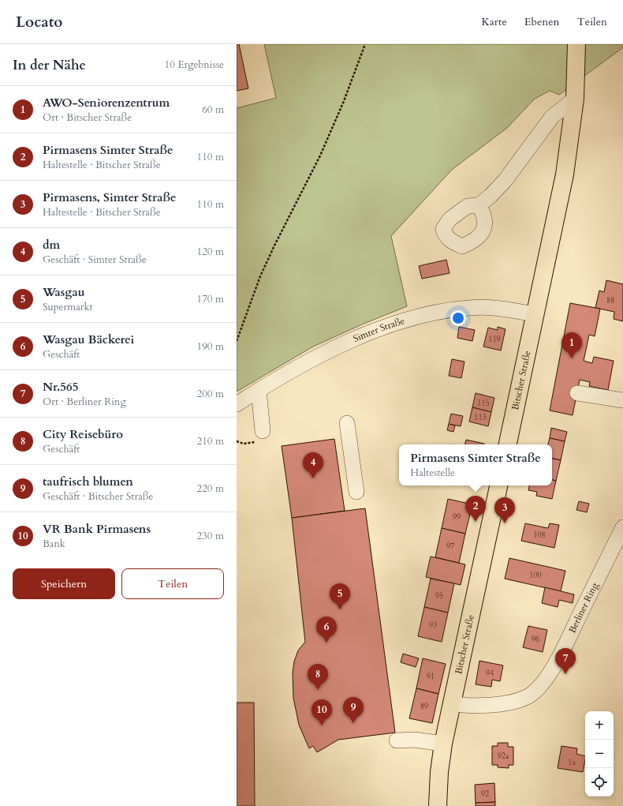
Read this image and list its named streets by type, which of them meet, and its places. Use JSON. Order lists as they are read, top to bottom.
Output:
{
  "streets": {
    "main road": ["Bitscher Straße"],
    "street": ["Simter Straße", "Berliner Ring"]
  },
  "crossings": [
    ["Simter Straße", "Bitscher Straße"],
    ["Bitscher Straße", "Berliner Ring"]
  ],
  "house_numbers": [
    "88",
    "119",
    "115",
    "113",
    "99",
    "108",
    "97",
    "100",
    "95",
    "93",
    "96",
    "94",
    "91",
    "89",
    "92a",
    "1a",
    "92"
  ],
  "page": {
    "header": "Locato",
    "nav": ["Karte", "Ebenen", "Teilen"],
    "heading": ["In der Nähe", "10 Ergebnisse"],
    "list": [
      {
        "mark": "1",
        "name": "AWO-Seniorenzentrum",
        "note": "Ort · Bitscher Straße",
        "value": "60 m"
      },
      {
        "mark": "2",
        "name": "Pirmasens Simter Straße",
        "note": "Haltestelle · Bitscher Straße",
        "value": "110 m"
      },
      {
        "mark": "3",
        "name": "Pirmasens, Simter Straße",
        "note": "Haltestelle · Bitscher Straße",
        "value": "110 m"
      },
      {
        "mark": "4",
        "name": "dm",
        "note": "Geschäft · Simter Straße",
        "value": "120 m"
      },
      {
        "mark": "5",
        "name": "Wasgau",
        "note": "Supermarkt",
        "value": "170 m"
      },
      {
        "mark": "6",
        "name": "Wasgau Bäckerei",
        "note": "Geschäft",
        "value": "190 m"
      },
      {
        "mark": "7",
        "name": "Nr.565",
        "note": "Ort · Berliner Ring",
        "value": "200 m"
      },
      {
        "mark": "8",
        "name": "City Reisebüro",
        "note": "Geschäft",
        "value": "210 m"
      },
      {
        "mark": "9",
        "name": "taufrisch blumen",
        "note": "Geschäft · Bitscher Straße",
        "value": "220 m"
      },
      {
        "mark": "10",
        "name": "VR Bank Pirmasens",
        "note": "Bank",
        "value": "230 m"
      }
    ],
    "pins": [
      "1",
      "4",
      "2",
      "3",
      "5",
      "6",
      "7",
      "8",
      "9",
      "10"
    ],
    "popup": ["Pirmasens Simter Straße", "Haltestelle"],
    "buttons": ["Speichern", "Teilen"],
    "map_buttons": ["+", "−"]
  }
}
